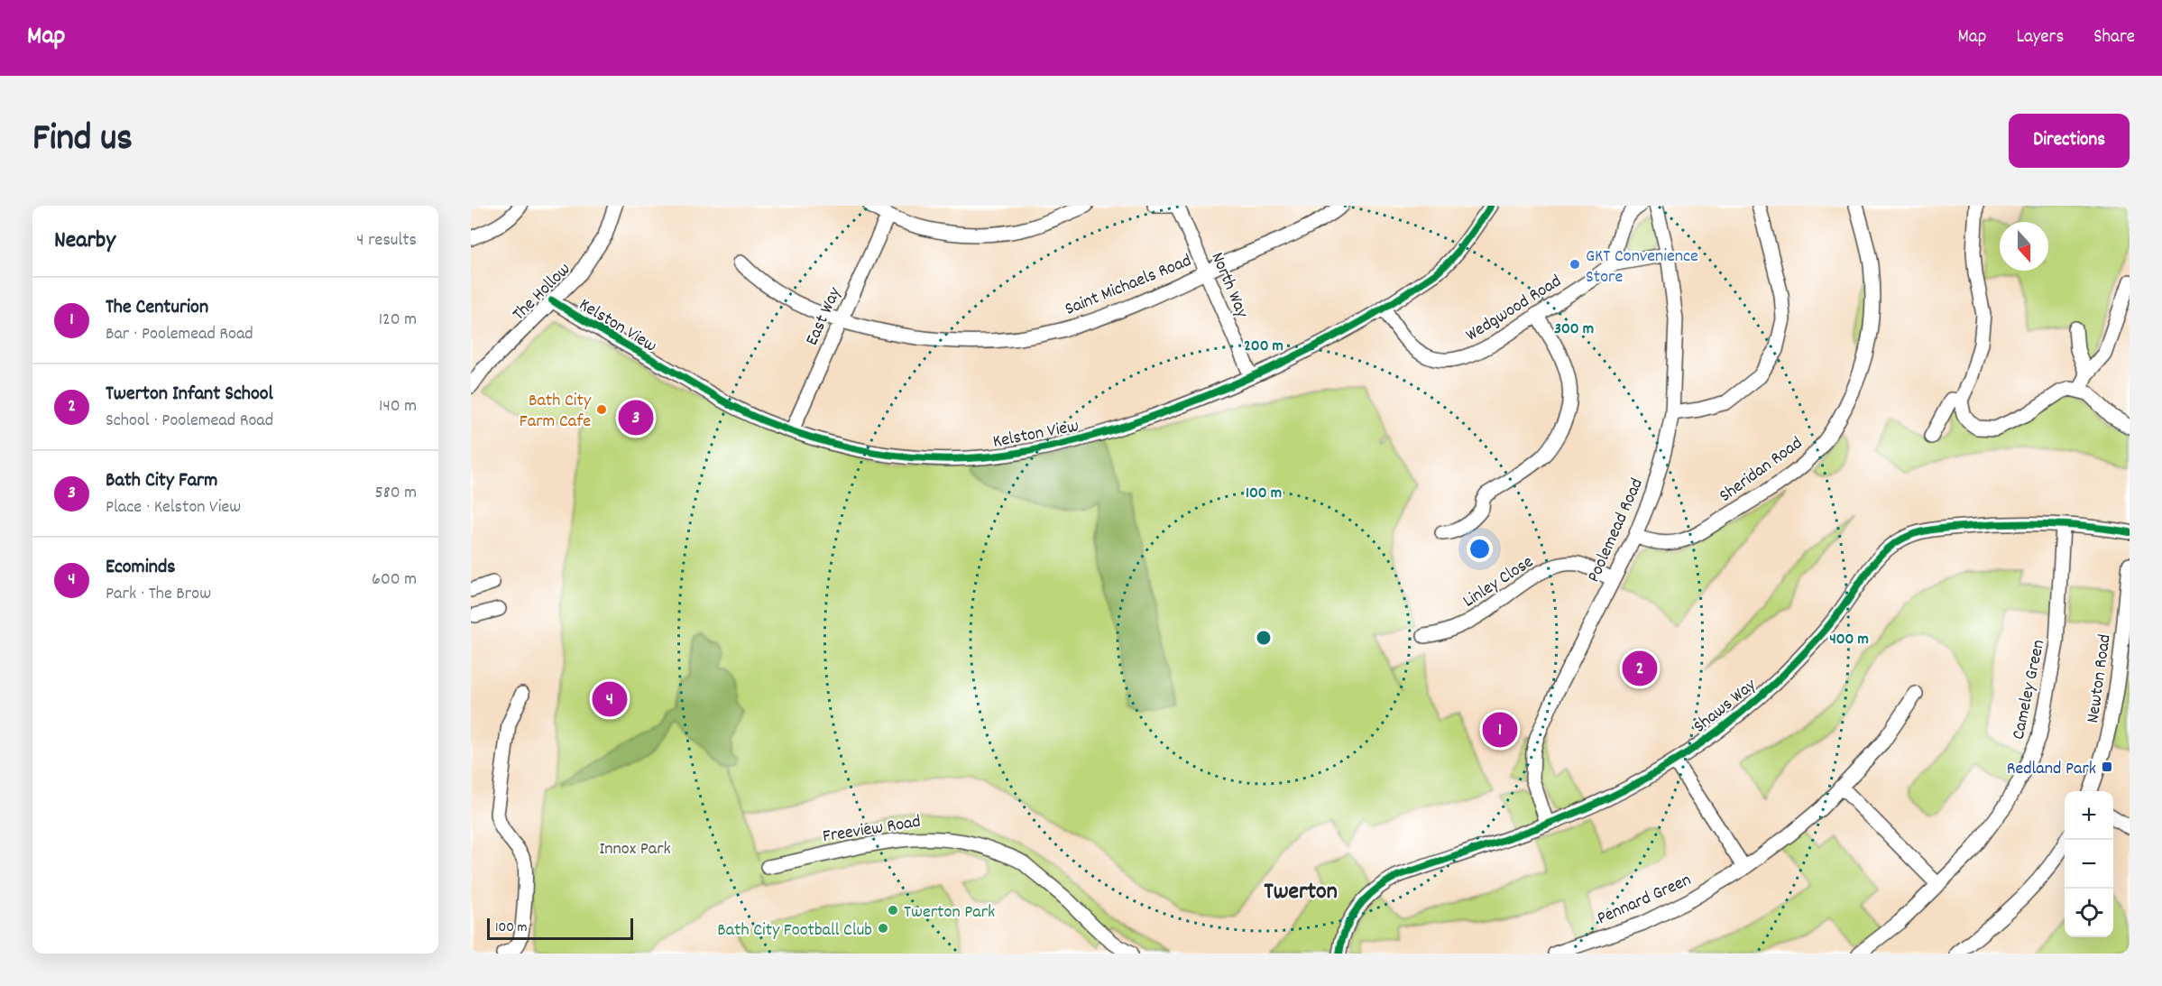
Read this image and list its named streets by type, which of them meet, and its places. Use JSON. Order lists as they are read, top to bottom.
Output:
{
  "streets": {
    "street": [
      "Saint Michaels Road",
      "North Way",
      "The Hollow",
      "Wedgwood Road",
      "East Way",
      "Kelston View",
      "Sheridan Road",
      "Poolemead Road",
      "Linley Close",
      "Newton Road",
      "Cameley Green",
      "Shaws Way",
      "Freeview Road",
      "Pennard Green"
    ]
  },
  "crossings": [
    ["Saint Michaels Road", "North Way"],
    ["Saint Michaels Road", "East Way"],
    ["North Way", "Kelston View"],
    ["The Hollow", "Kelston View"],
    ["Wedgwood Road", "Kelston View"],
    ["Wedgwood Road", "Poolemead Road"],
    ["East Way", "Kelston View"],
    ["Sheridan Road", "Poolemead Road"],
    ["Poolemead Road", "Linley Close"],
    ["Poolemead Road", "Shaws Way"],
    ["Cameley Green", "Shaws Way"]
  ],
  "districts": ["Twerton"],
  "parks": ["Innox Park"],
  "places": {
    "other": [
      "GKT Convenience Store",
      "Bath City Farm Cafe",
      "Twerton Park",
      "Bath City Football Club"
    ],
    "transit": ["Redland Park"]
  },
  "scale_bar": "100 m",
  "north": "bottom",
  "page": {
    "header": "Map",
    "nav": ["Map", "Layers", "Share"],
    "title": "Find us",
    "buttons": "Directions",
    "heading": ["Nearby", "4 results"],
    "list": [
      {
        "mark": "1",
        "name": "The Centurion",
        "note": "Bar · Poolemead Road",
        "value": "120 m"
      },
      {
        "mark": "2",
        "name": "Twerton Infant School",
        "note": "School · Poolemead Road",
        "value": "140 m"
      },
      {
        "mark": "3",
        "name": "Bath City Farm",
        "note": "Place · Kelston View",
        "value": "580 m"
      },
      {
        "mark": "4",
        "name": "Ecominds",
        "note": "Park · The Brow",
        "value": "600 m"
      }
    ],
    "pins": [
      "3",
      "2",
      "4",
      "1"
    ],
    "map_buttons": ["+", "−"],
    "scale": "100 m"
  },
  "rings": [
    "300 m",
    "200 m",
    "100 m",
    "400 m"
  ]
}
